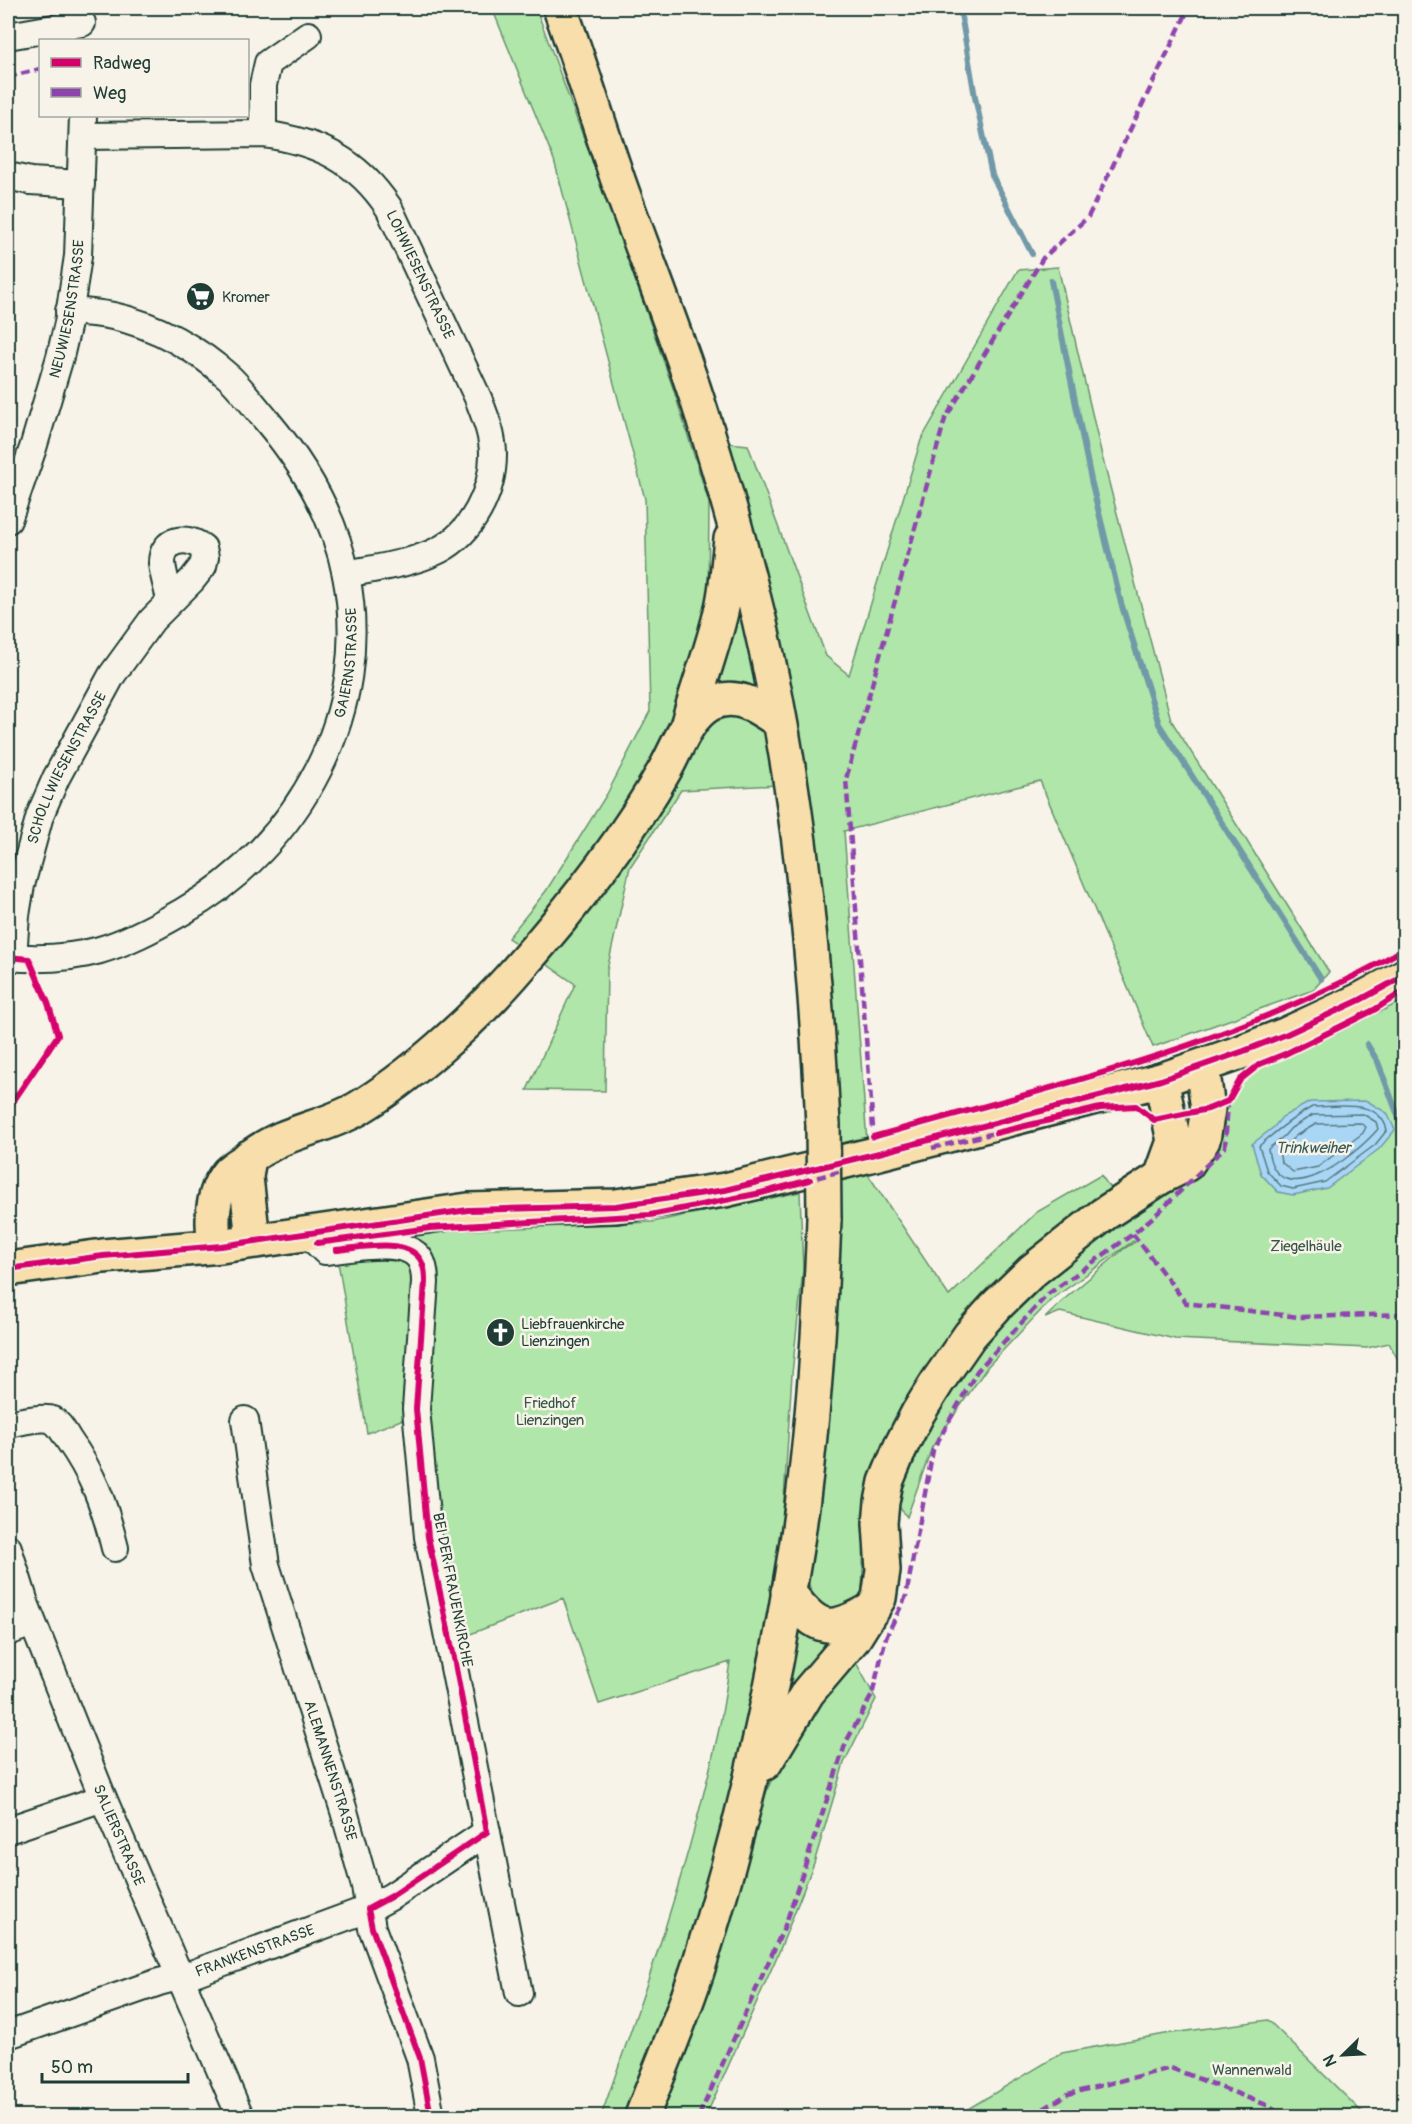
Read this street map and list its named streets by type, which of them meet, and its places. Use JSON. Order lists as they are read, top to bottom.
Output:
{
  "streets": {
    "street": [
      "LOHWIESENSTRASSE",
      "NEUWIESENSTRASSE",
      "GAIERNSTRASSE",
      "SCHOLLWIESENSTRASSE",
      "BEI DER FRAUENKIRCHE",
      "ALEMANNENSTRASSE",
      "SALIERSTRASSE",
      "FRANKENSTRASSE"
    ]
  },
  "crossings": [
    ["LOHWIESENSTRASSE", "NEUWIESENSTRASSE"],
    ["LOHWIESENSTRASSE", "GAIERNSTRASSE"],
    ["NEUWIESENSTRASSE", "GAIERNSTRASSE"],
    ["GAIERNSTRASSE", "SCHOLLWIESENSTRASSE"],
    ["BEI DER FRAUENKIRCHE", "FRANKENSTRASSE"],
    ["ALEMANNENSTRASSE", "FRANKENSTRASSE"],
    ["SALIERSTRASSE", "FRANKENSTRASSE"]
  ],
  "water": ["Trinkweiher"],
  "parks": ["Ziegelhäule", "Friedhof Lienzingen", "Wannenwald"],
  "places": {
    "supermarket": ["Kromer"],
    "church": ["Liebfrauenkirche Lienzingen"]
  },
  "legend": ["Radweg", "Weg"],
  "scale_bar": "50 m",
  "north": "bottom left"
}
